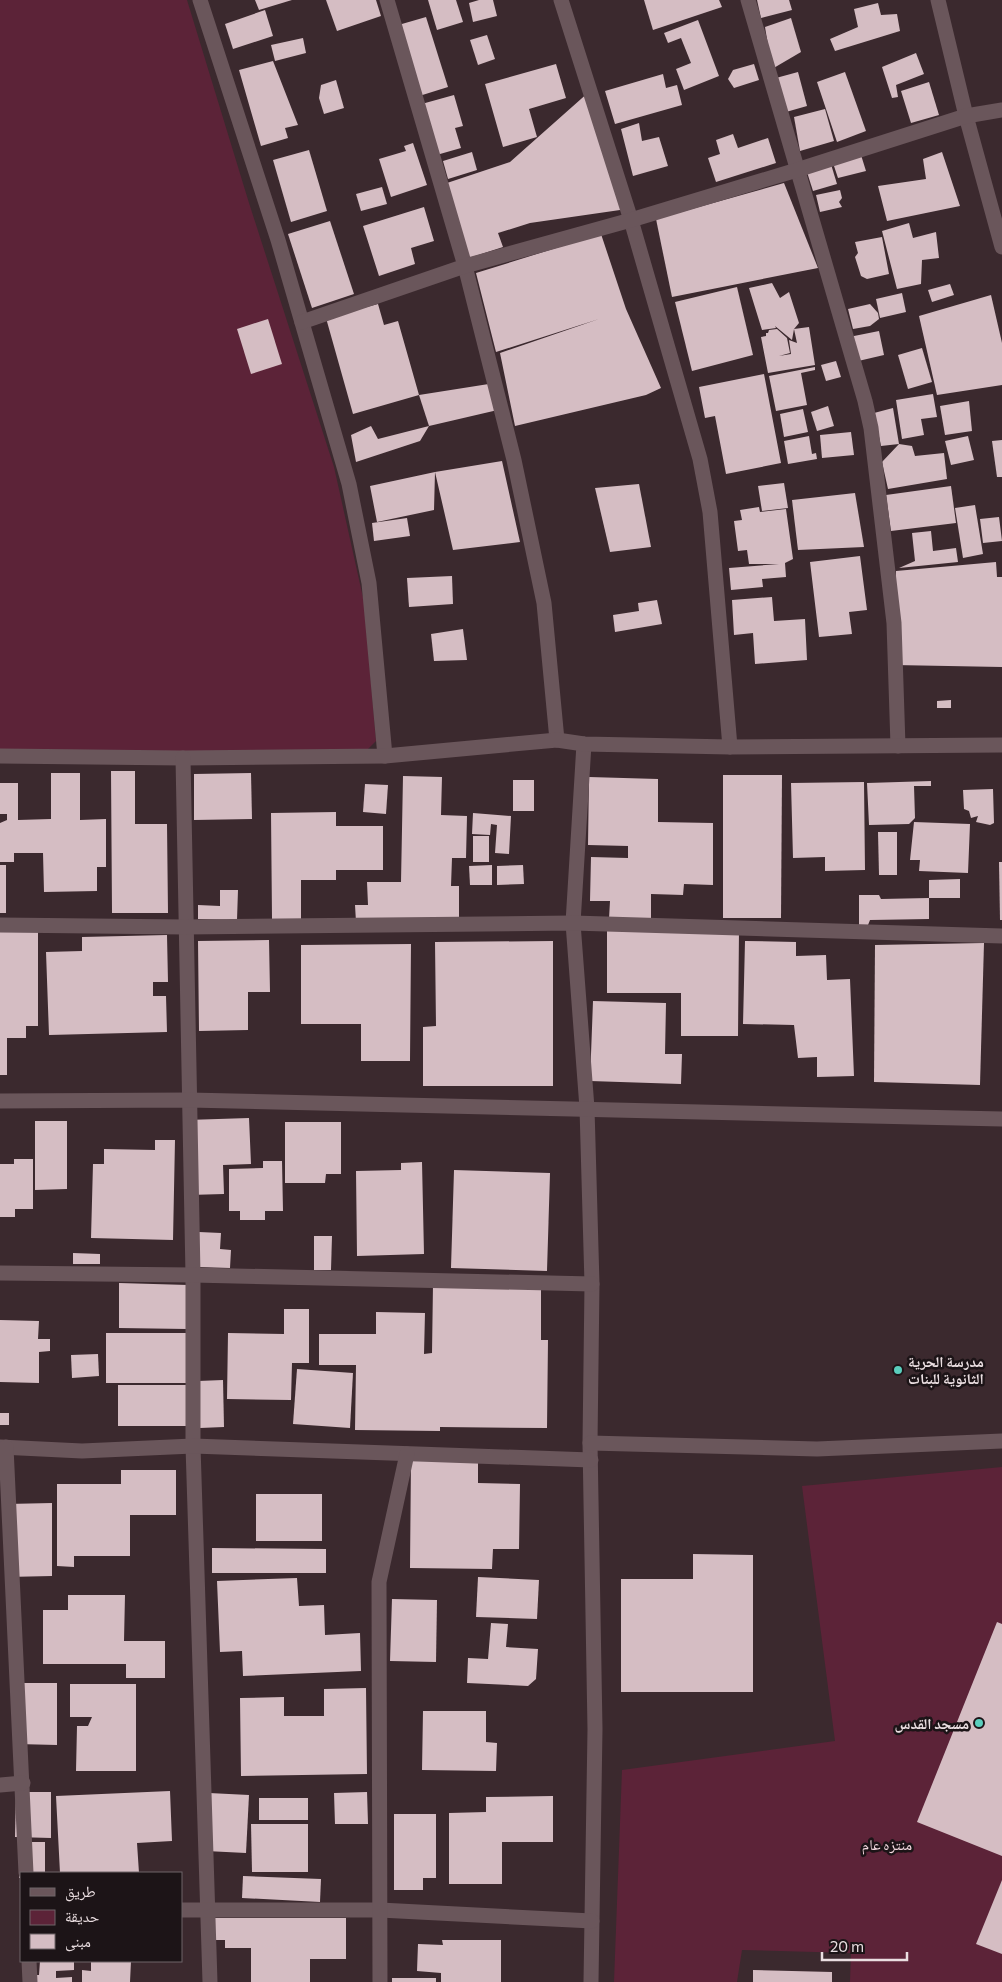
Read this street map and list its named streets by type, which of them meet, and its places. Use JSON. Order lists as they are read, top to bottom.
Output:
{
  "parks": ["منتزه عام"],
  "places": ["مدرسة الحرية الثانوية للبنات", "مسجد القدس"],
  "legend": ["طريق", "حديقة", "مبنى"],
  "scale_bar": "20 m"
}
